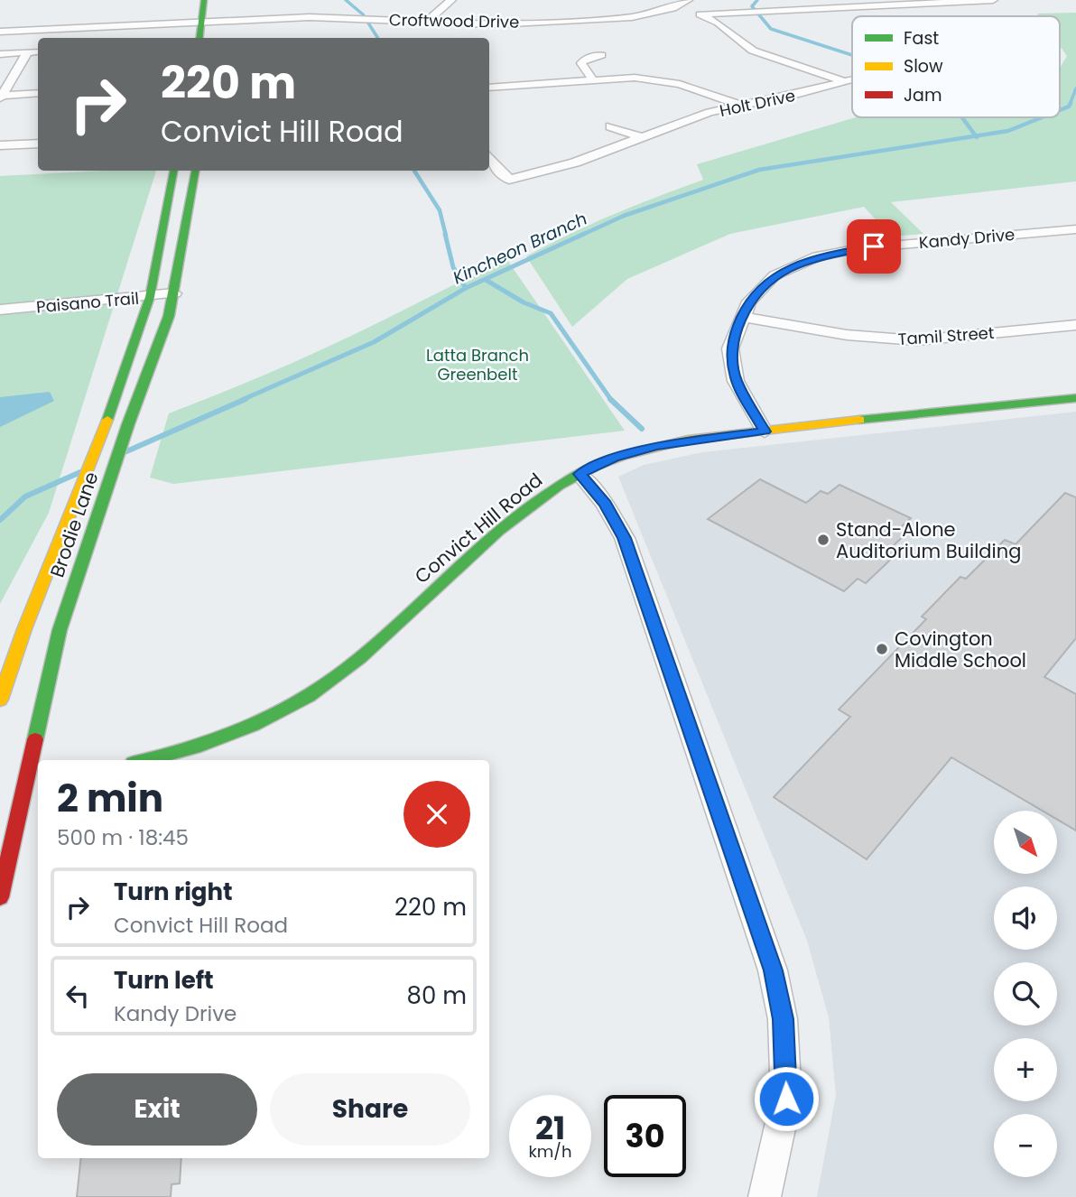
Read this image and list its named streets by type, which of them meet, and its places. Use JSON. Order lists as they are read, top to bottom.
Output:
{
  "streets": {
    "main road": ["Brodie Lane", "Convict Hill Road"],
    "street": [
      "Croftwood Drive",
      "Holt Drive",
      "Kandy Drive",
      "Paisano Trail",
      "Tamil Street"
    ]
  },
  "crossings": [
    ["Kandy Drive", "Tamil Street"],
    ["Kandy Drive", "Convict Hill Road"],
    ["Paisano Trail", "Brodie Lane"]
  ],
  "water": ["Kincheon Branch"],
  "parks": ["Latta Branch Greenbelt"],
  "places": ["Stand-Alone Auditorium Building", "Covington Middle School"],
  "legend": ["Fast", "Slow", "Jam"],
  "north": "bottom right",
  "page": {
    "turn": ["220 m", "Convict Hill Road"],
    "heading": ["2 min", "500 m · 18:45"],
    "map_buttons": ["+", "−"],
    "list": [
      {
        "name": "Turn right",
        "note": "Convict Hill Road",
        "value": "220 m"
      },
      {
        "name": "Turn left",
        "note": "Kandy Drive",
        "value": "80 m"
      }
    ],
    "buttons": ["Exit", "Share"],
    "speed": "21 km/h",
    "limit": "30"
  }
}
